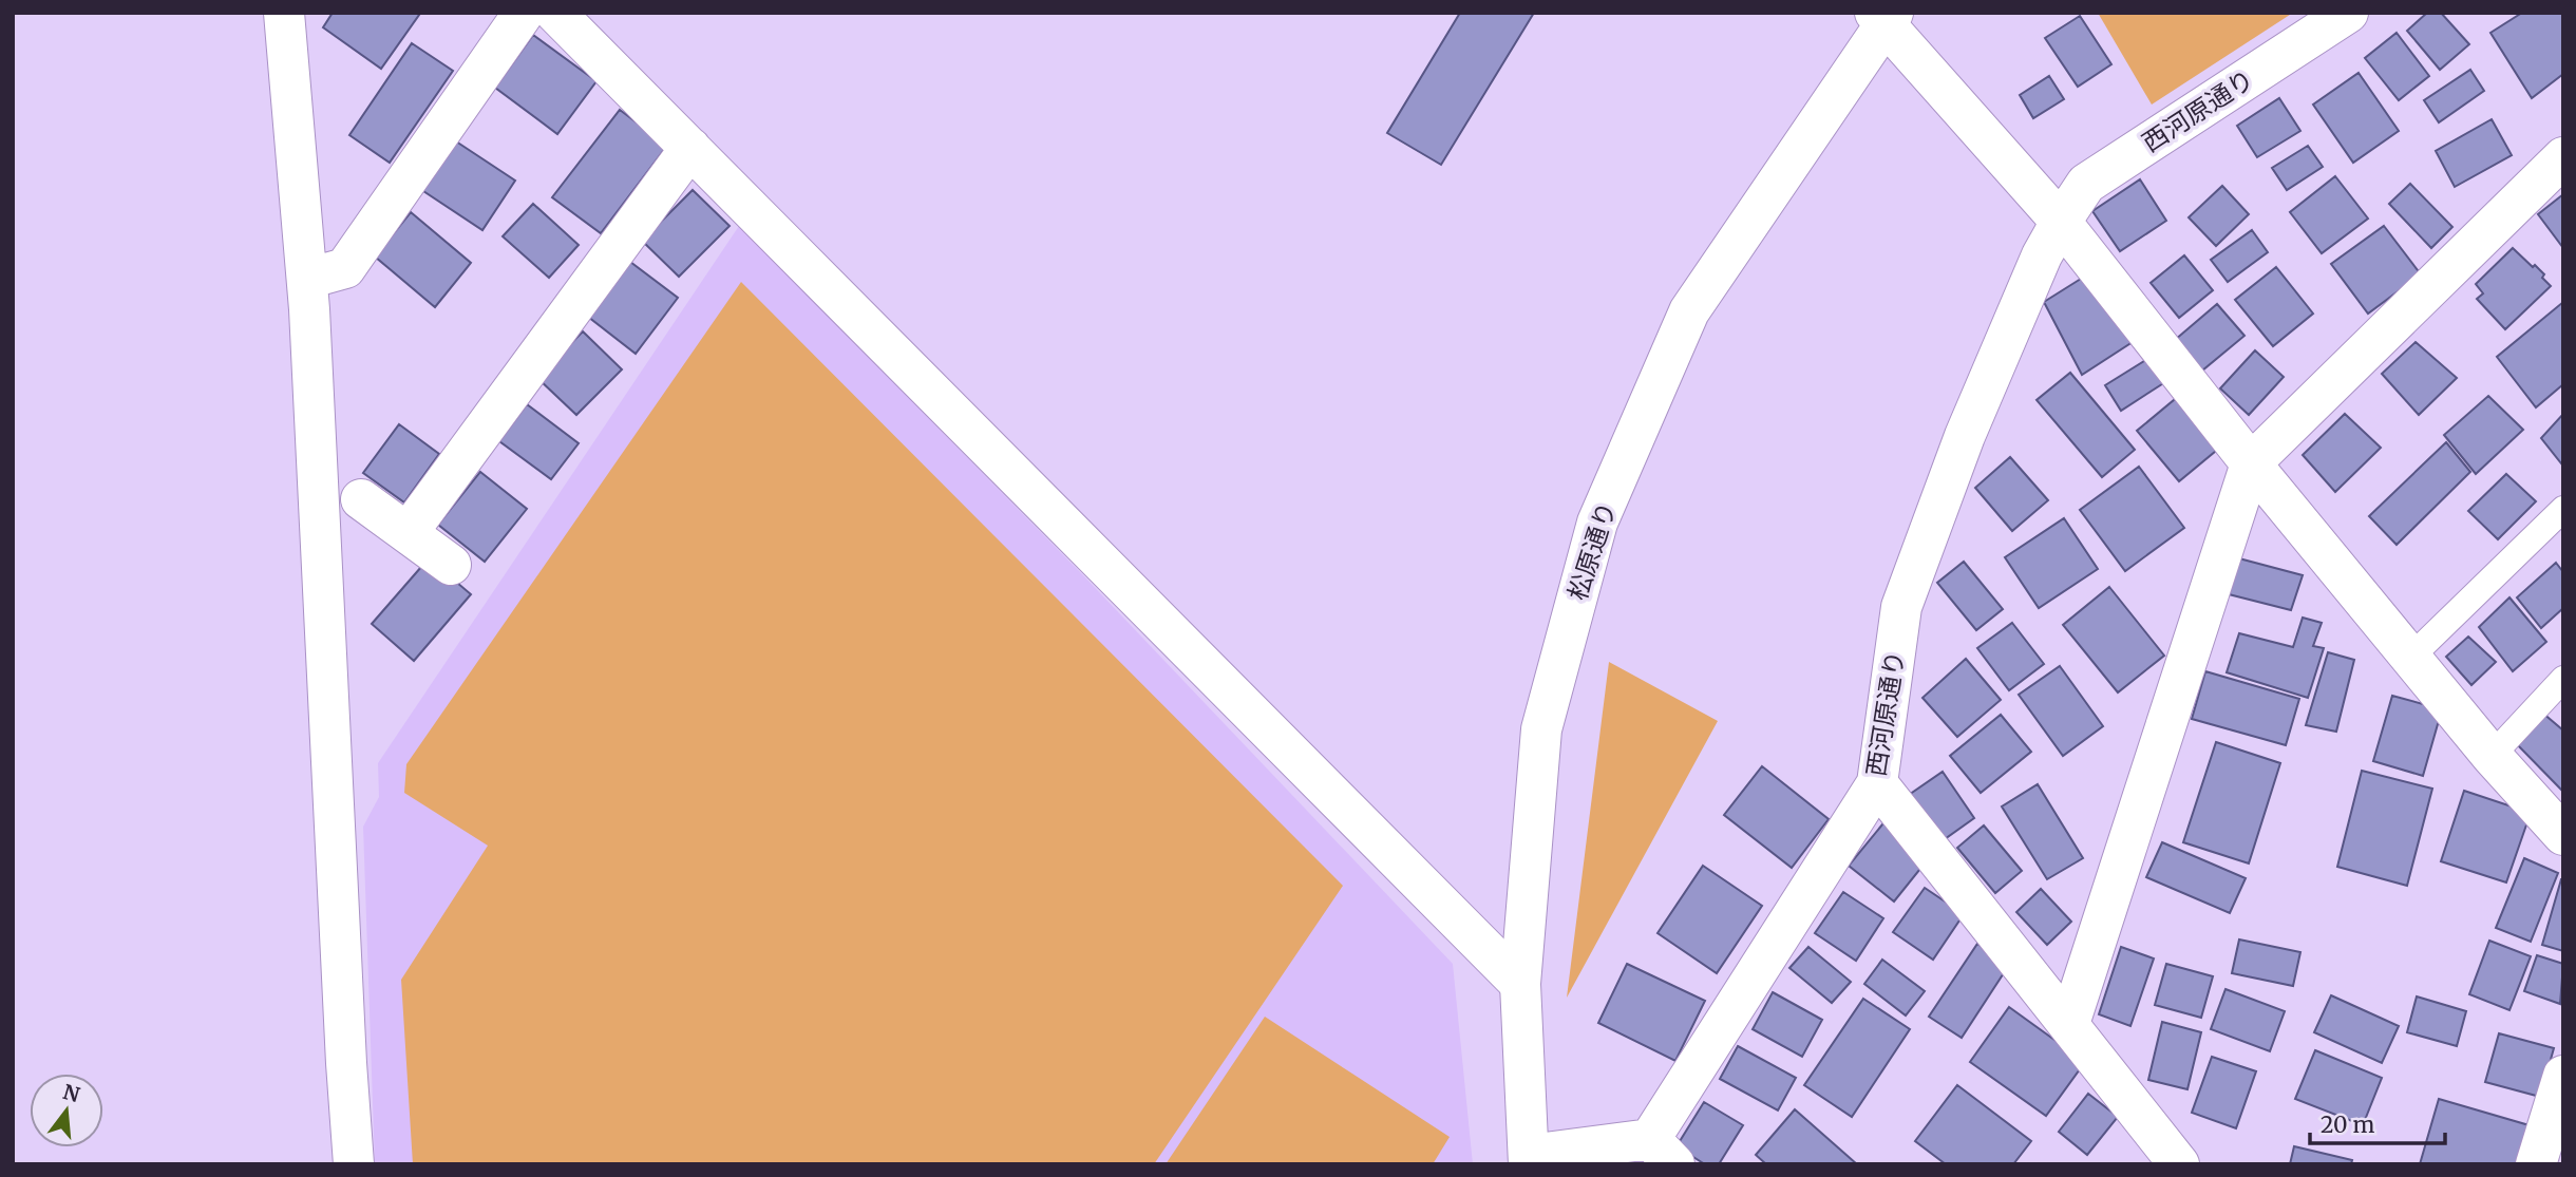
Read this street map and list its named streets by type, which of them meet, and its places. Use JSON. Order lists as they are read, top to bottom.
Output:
{
  "streets": {
    "street": ["西河原通り", "松原通り"]
  },
  "crossings": [
    ["西河原通り", "松原通り"]
  ],
  "scale_bar": "20 m",
  "north": "top"
}
